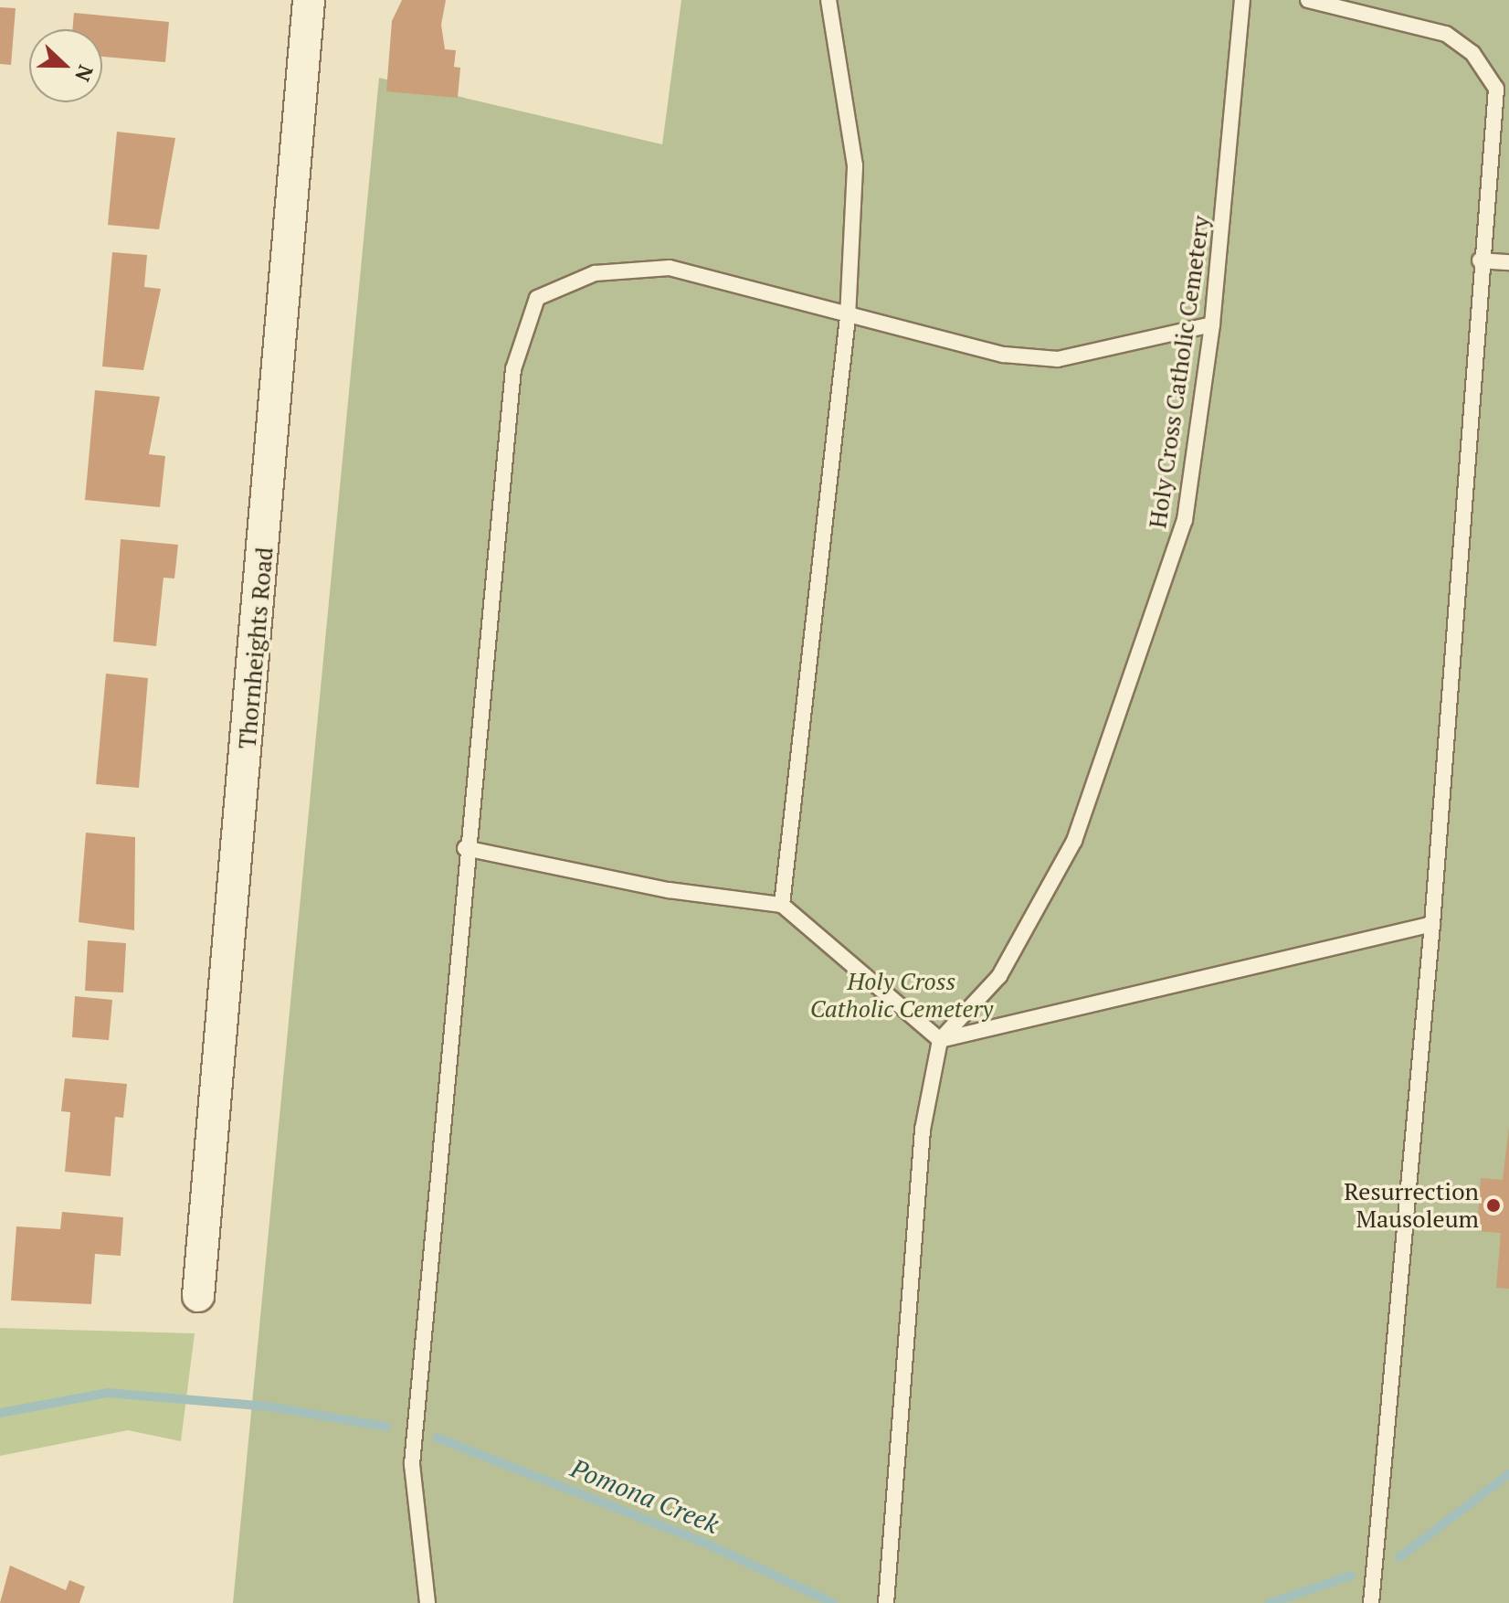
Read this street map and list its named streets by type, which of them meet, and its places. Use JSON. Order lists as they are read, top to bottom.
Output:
{
  "streets": {
    "street": ["Thornheights Road"],
    "lane": ["Holy Cross Catholic Cemetery"]
  },
  "water": ["Pomona Creek"],
  "parks": ["Holy Cross Catholic Cemetery"],
  "places": ["Resurrection Mausoleum"],
  "north": "right"
}
